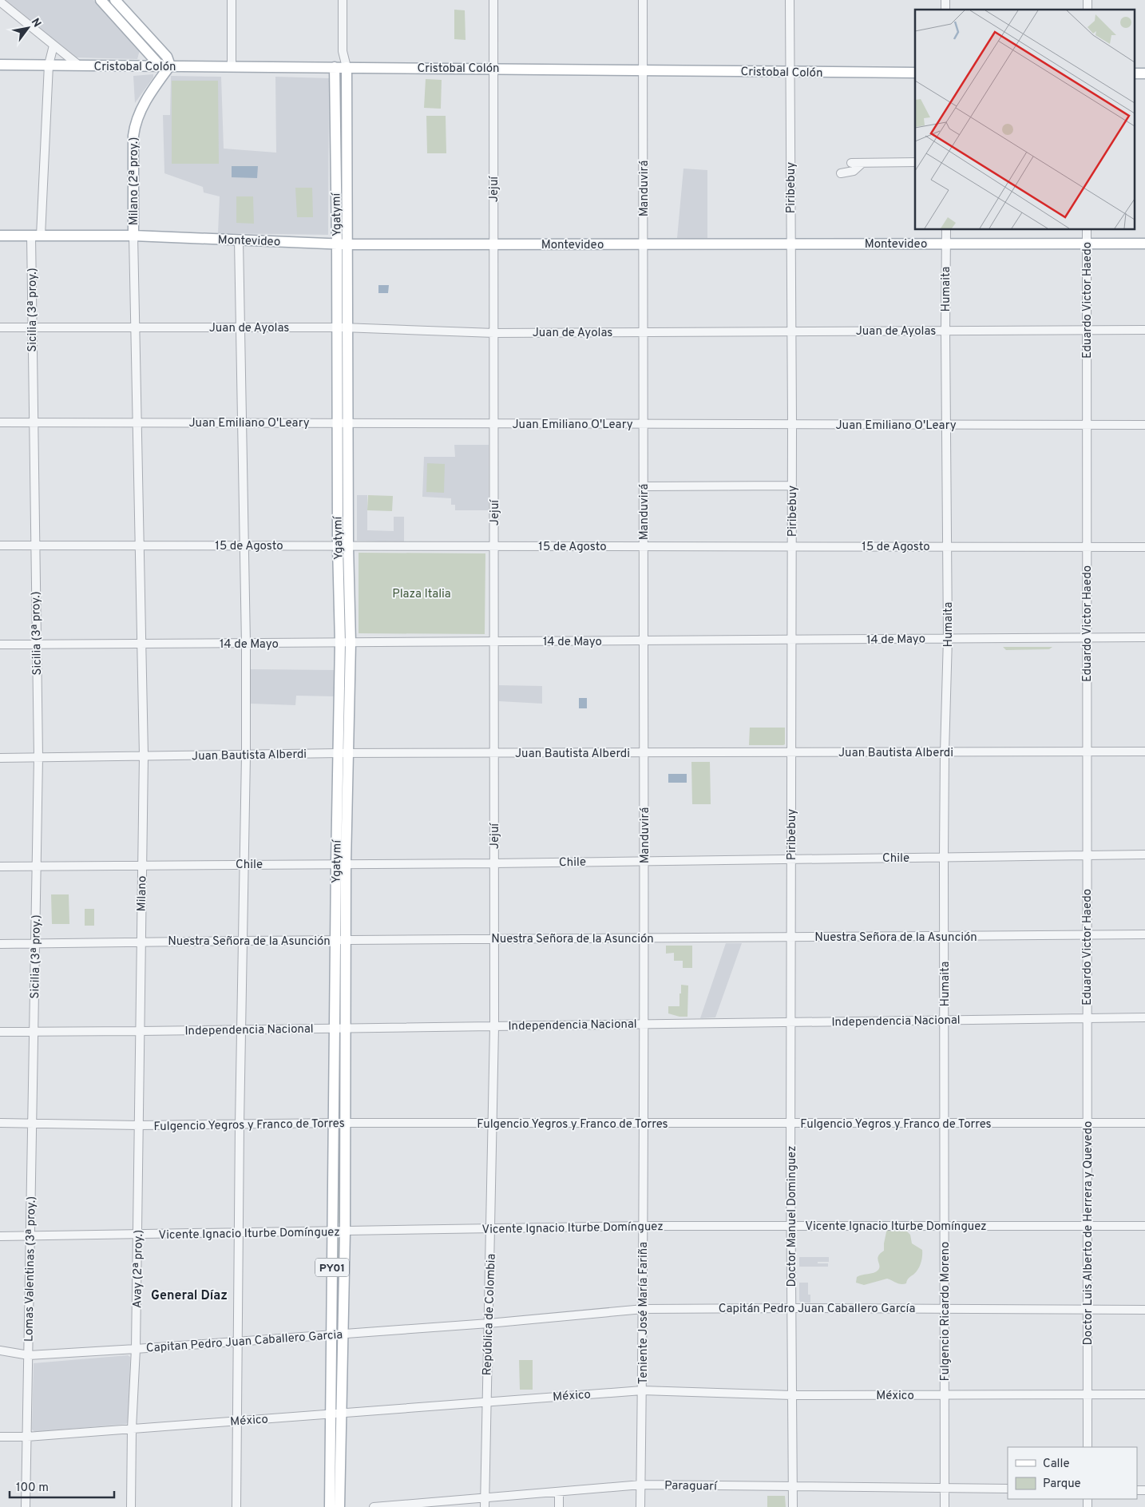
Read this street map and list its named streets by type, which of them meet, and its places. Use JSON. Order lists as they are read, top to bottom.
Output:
{
  "streets": {
    "main road": [
      "Cristobal Colón",
      "Milano (2ª proy.)",
      "Ygatymí",
      "Montevideo",
      "PY01"
    ],
    "street": [
      "Piribebuy",
      "Manduvirá",
      "Jejuí",
      "Humaita",
      "Eduardo Victor Haedo",
      "Sicilia (3ª proy.)",
      "Juan de Ayolas",
      "Juan Emiliano O'Leary",
      "15 de Agosto",
      "14 de Mayo",
      "Juan Bautista Alberdi",
      "Chile",
      "Milano",
      "Nuestra Señora de la Asunción",
      "Independencia Nacional",
      "Fulgencio Yegros y Franco de Torres",
      "Doctor Manuel Dominguez",
      "Vicente Ignacio Iturbe Domínguez",
      "Doctor Luis Alberto de Herrera y Quevedo",
      "Lomas Valentinas (3ª proy.)",
      "Avay (2ª proy.)",
      "Capitán Pedro Juan Caballero García",
      "Fulgencio Ricardo Moreno",
      "Teniente José María Fariña",
      "República de Colombia",
      "Capitan Pedro Juan Caballero Garcia",
      "México",
      "Paraguarí"
    ]
  },
  "crossings": [
    ["Cristobal Colón", "Milano (2ª proy.)"],
    ["Cristobal Colón", "Piribebuy"],
    ["Cristobal Colón", "Manduvirá"],
    ["Cristobal Colón", "Jejuí"],
    ["Cristobal Colón", "Ygatymí"],
    ["Cristobal Colón", "Sicilia (3ª proy.)"],
    ["Milano (2ª proy.)", "Montevideo"],
    ["Milano (2ª proy.)", "Milano"],
    ["Piribebuy", "Montevideo"],
    ["Piribebuy", "Juan de Ayolas"],
    ["Piribebuy", "Juan Emiliano O'Leary"],
    ["Piribebuy", "15 de Agosto"],
    ["Piribebuy", "14 de Mayo"],
    ["Piribebuy", "Juan Bautista Alberdi"],
    ["Piribebuy", "Chile"],
    ["Piribebuy", "Nuestra Señora de la Asunción"],
    ["Piribebuy", "Independencia Nacional"],
    ["Piribebuy", "Doctor Manuel Dominguez"],
    ["Manduvirá", "Montevideo"],
    ["Manduvirá", "Juan de Ayolas"],
    ["Manduvirá", "Juan Emiliano O'Leary"],
    ["Manduvirá", "15 de Agosto"],
    ["Manduvirá", "14 de Mayo"],
    ["Manduvirá", "Juan Bautista Alberdi"],
    ["Manduvirá", "Chile"],
    ["Manduvirá", "Nuestra Señora de la Asunción"],
    ["Manduvirá", "Independencia Nacional"],
    ["Manduvirá", "Teniente José María Fariña"],
    ["Jejuí", "Montevideo"],
    ["Jejuí", "Juan de Ayolas"],
    ["Jejuí", "Juan Emiliano O'Leary"],
    ["Jejuí", "15 de Agosto"],
    ["Jejuí", "14 de Mayo"],
    ["Jejuí", "Juan Bautista Alberdi"],
    ["Jejuí", "Chile"],
    ["Jejuí", "Nuestra Señora de la Asunción"],
    ["Jejuí", "Independencia Nacional"],
    ["Jejuí", "República de Colombia"],
    ["Ygatymí", "Montevideo"],
    ["Ygatymí", "Juan de Ayolas"],
    ["Ygatymí", "Juan Emiliano O'Leary"],
    ["Ygatymí", "15 de Agosto"],
    ["Ygatymí", "14 de Mayo"],
    ["Ygatymí", "Juan Bautista Alberdi"],
    ["Ygatymí", "Chile"],
    ["Ygatymí", "Nuestra Señora de la Asunción"],
    ["Ygatymí", "Independencia Nacional"],
    ["Ygatymí", "PY01"],
    ["Montevideo", "Humaita"],
    ["Montevideo", "Eduardo Victor Haedo"],
    ["Montevideo", "Sicilia (3ª proy.)"],
    ["Montevideo", "Milano"],
    ["Humaita", "Juan de Ayolas"],
    ["Humaita", "Juan Emiliano O'Leary"],
    ["Humaita", "15 de Agosto"],
    ["Humaita", "14 de Mayo"],
    ["Humaita", "Juan Bautista Alberdi"],
    ["Humaita", "Chile"],
    ["Humaita", "Nuestra Señora de la Asunción"],
    ["Humaita", "Independencia Nacional"],
    ["Humaita", "Fulgencio Ricardo Moreno"],
    ["Eduardo Victor Haedo", "Juan de Ayolas"],
    ["Eduardo Victor Haedo", "Juan Emiliano O'Leary"],
    ["Eduardo Victor Haedo", "15 de Agosto"],
    ["Eduardo Victor Haedo", "14 de Mayo"],
    ["Eduardo Victor Haedo", "Juan Bautista Alberdi"],
    ["Eduardo Victor Haedo", "Chile"],
    ["Eduardo Victor Haedo", "Nuestra Señora de la Asunción"],
    ["Eduardo Victor Haedo", "Independencia Nacional"],
    ["Eduardo Victor Haedo", "Doctor Luis Alberto de Herrera y Quevedo"],
    ["Sicilia (3ª proy.)", "Juan de Ayolas"],
    ["Sicilia (3ª proy.)", "Juan Emiliano O'Leary"],
    ["Sicilia (3ª proy.)", "15 de Agosto"],
    ["Sicilia (3ª proy.)", "14 de Mayo"],
    ["Sicilia (3ª proy.)", "Juan Bautista Alberdi"],
    ["Sicilia (3ª proy.)", "Chile"],
    ["Sicilia (3ª proy.)", "Nuestra Señora de la Asunción"],
    ["Sicilia (3ª proy.)", "Independencia Nacional"],
    ["Sicilia (3ª proy.)", "Lomas Valentinas (3ª proy.)"],
    ["Juan de Ayolas", "Milano"],
    ["Juan Emiliano O'Leary", "Milano"],
    ["15 de Agosto", "Milano"],
    ["14 de Mayo", "Milano"],
    ["Juan Bautista Alberdi", "Milano"],
    ["Chile", "Milano"],
    ["Milano", "Nuestra Señora de la Asunción"],
    ["Milano", "Independencia Nacional"],
    ["Milano", "Avay (2ª proy.)"],
    ["Independencia Nacional", "Doctor Manuel Dominguez"],
    ["Independencia Nacional", "Doctor Luis Alberto de Herrera y Quevedo"],
    ["Independencia Nacional", "PY01"],
    ["Independencia Nacional", "Lomas Valentinas (3ª proy.)"],
    ["Independencia Nacional", "Avay (2ª proy.)"],
    ["Independencia Nacional", "Fulgencio Ricardo Moreno"],
    ["Independencia Nacional", "Teniente José María Fariña"],
    ["Independencia Nacional", "República de Colombia"],
    ["Fulgencio Yegros y Franco de Torres", "Doctor Manuel Dominguez"],
    ["Fulgencio Yegros y Franco de Torres", "Doctor Luis Alberto de Herrera y Quevedo"],
    ["Fulgencio Yegros y Franco de Torres", "PY01"],
    ["Fulgencio Yegros y Franco de Torres", "Lomas Valentinas (3ª proy.)"],
    ["Fulgencio Yegros y Franco de Torres", "Avay (2ª proy.)"],
    ["Fulgencio Yegros y Franco de Torres", "Fulgencio Ricardo Moreno"],
    ["Fulgencio Yegros y Franco de Torres", "Teniente José María Fariña"],
    ["Fulgencio Yegros y Franco de Torres", "República de Colombia"],
    ["Doctor Manuel Dominguez", "Vicente Ignacio Iturbe Domínguez"],
    ["Doctor Manuel Dominguez", "Capitán Pedro Juan Caballero García"],
    ["Doctor Manuel Dominguez", "México"],
    ["Doctor Manuel Dominguez", "Paraguarí"],
    ["Vicente Ignacio Iturbe Domínguez", "Doctor Luis Alberto de Herrera y Quevedo"],
    ["Vicente Ignacio Iturbe Domínguez", "PY01"],
    ["Vicente Ignacio Iturbe Domínguez", "Lomas Valentinas (3ª proy.)"],
    ["Vicente Ignacio Iturbe Domínguez", "Avay (2ª proy.)"],
    ["Vicente Ignacio Iturbe Domínguez", "Fulgencio Ricardo Moreno"],
    ["Vicente Ignacio Iturbe Domínguez", "Teniente José María Fariña"],
    ["Vicente Ignacio Iturbe Domínguez", "República de Colombia"],
    ["Doctor Luis Alberto de Herrera y Quevedo", "Capitán Pedro Juan Caballero García"],
    ["Doctor Luis Alberto de Herrera y Quevedo", "México"],
    ["PY01", "Capitan Pedro Juan Caballero Garcia"],
    ["PY01", "México"],
    ["Lomas Valentinas (3ª proy.)", "Capitan Pedro Juan Caballero Garcia"],
    ["Lomas Valentinas (3ª proy.)", "México"],
    ["Avay (2ª proy.)", "Capitan Pedro Juan Caballero Garcia"],
    ["Avay (2ª proy.)", "México"],
    ["Capitán Pedro Juan Caballero García", "Fulgencio Ricardo Moreno"],
    ["Capitán Pedro Juan Caballero García", "Teniente José María Fariña"],
    ["Capitán Pedro Juan Caballero García", "República de Colombia"],
    ["Capitán Pedro Juan Caballero García", "Capitan Pedro Juan Caballero Garcia"],
    ["Fulgencio Ricardo Moreno", "México"],
    ["Fulgencio Ricardo Moreno", "Paraguarí"],
    ["Teniente José María Fariña", "México"],
    ["Teniente José María Fariña", "Paraguarí"],
    ["República de Colombia", "Capitan Pedro Juan Caballero Garcia"],
    ["República de Colombia", "México"],
    ["República de Colombia", "Paraguarí"]
  ],
  "districts": ["General Díaz"],
  "parks": ["Plaza Italia"],
  "legend": ["Calle", "Parque"],
  "scale_bar": "100 m",
  "north": "top right"
}
